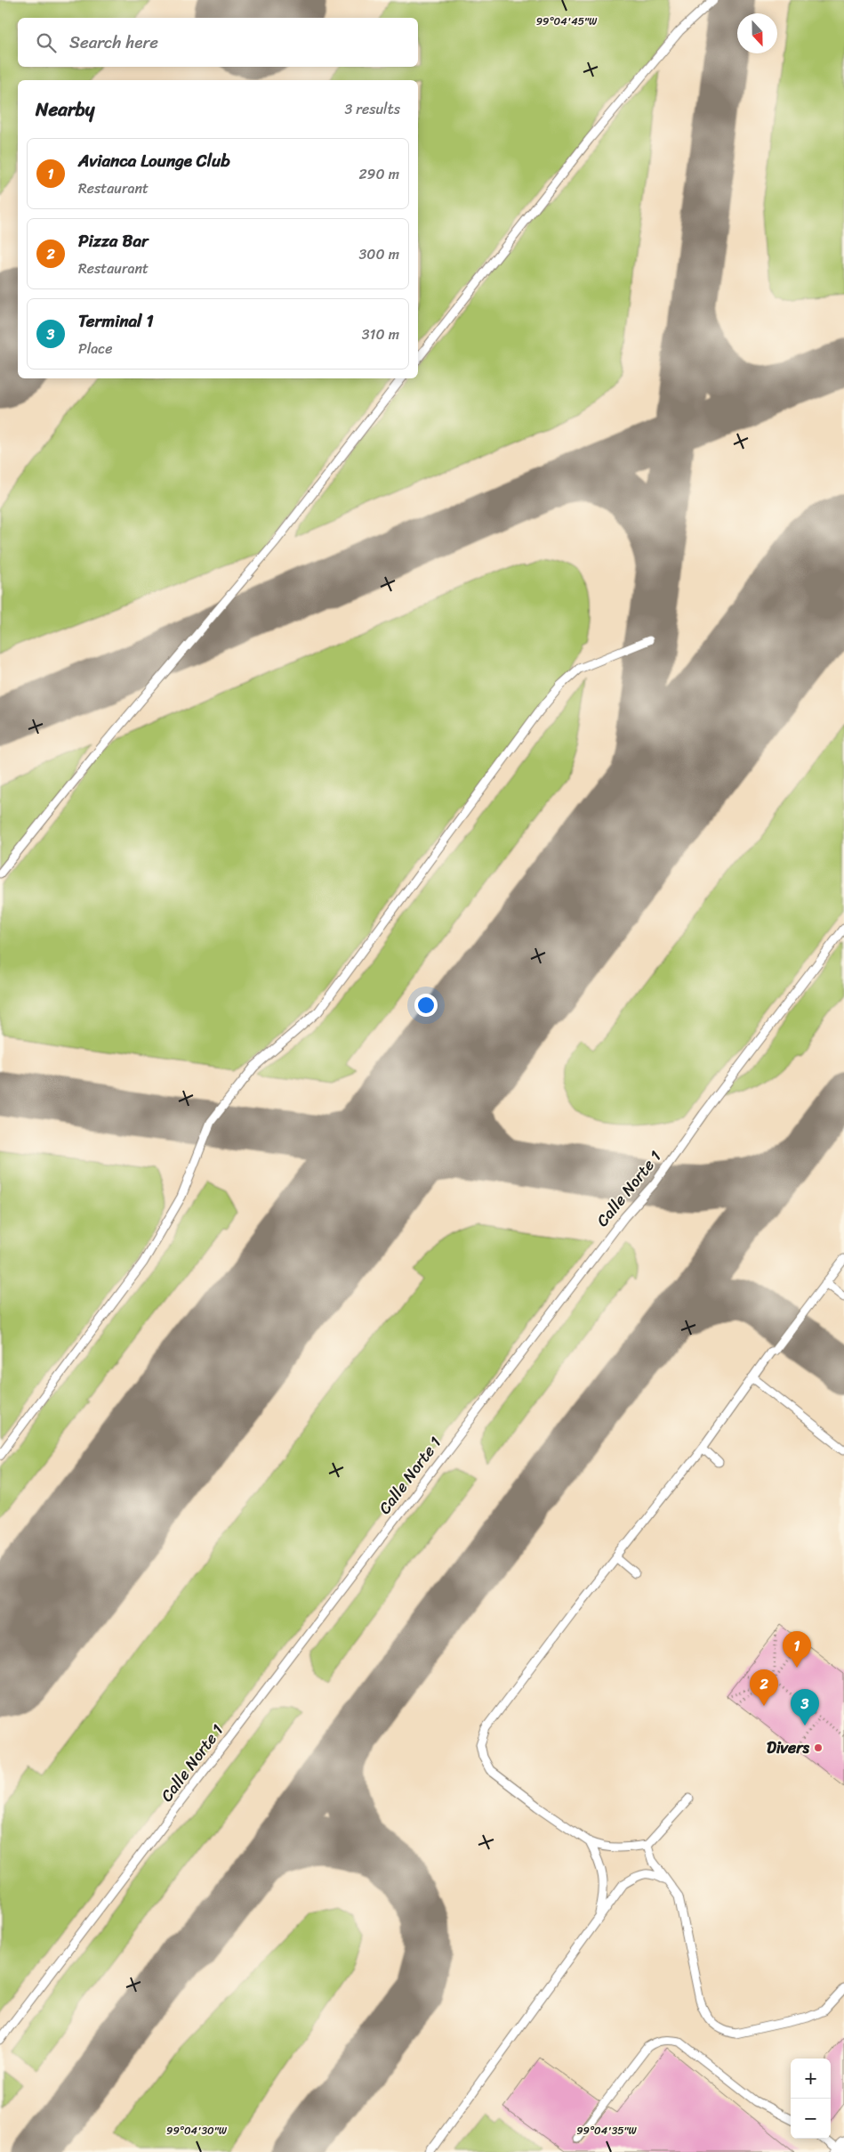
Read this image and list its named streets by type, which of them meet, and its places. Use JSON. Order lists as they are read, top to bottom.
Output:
{
  "streets": {
    "lane": ["Calle Norte 1"]
  },
  "places": ["Divers"],
  "north": "bottom",
  "page": {
    "search": "Search here",
    "heading": ["Nearby", "3 results"],
    "list": [
      {
        "mark": "1",
        "name": "Avianca Lounge Club",
        "note": "Restaurant",
        "value": "290 m"
      },
      {
        "mark": "2",
        "name": "Pizza Bar",
        "note": "Restaurant",
        "value": "300 m"
      },
      {
        "mark": "3",
        "name": "Terminal 1",
        "note": "Place",
        "value": "310 m"
      }
    ],
    "pins": ["1", "2", "3"],
    "map_buttons": ["+", "−"]
  },
  "coordinates": ["99°04'45\"W", "99°04'30\"W", "99°04'35\"W"]
}
